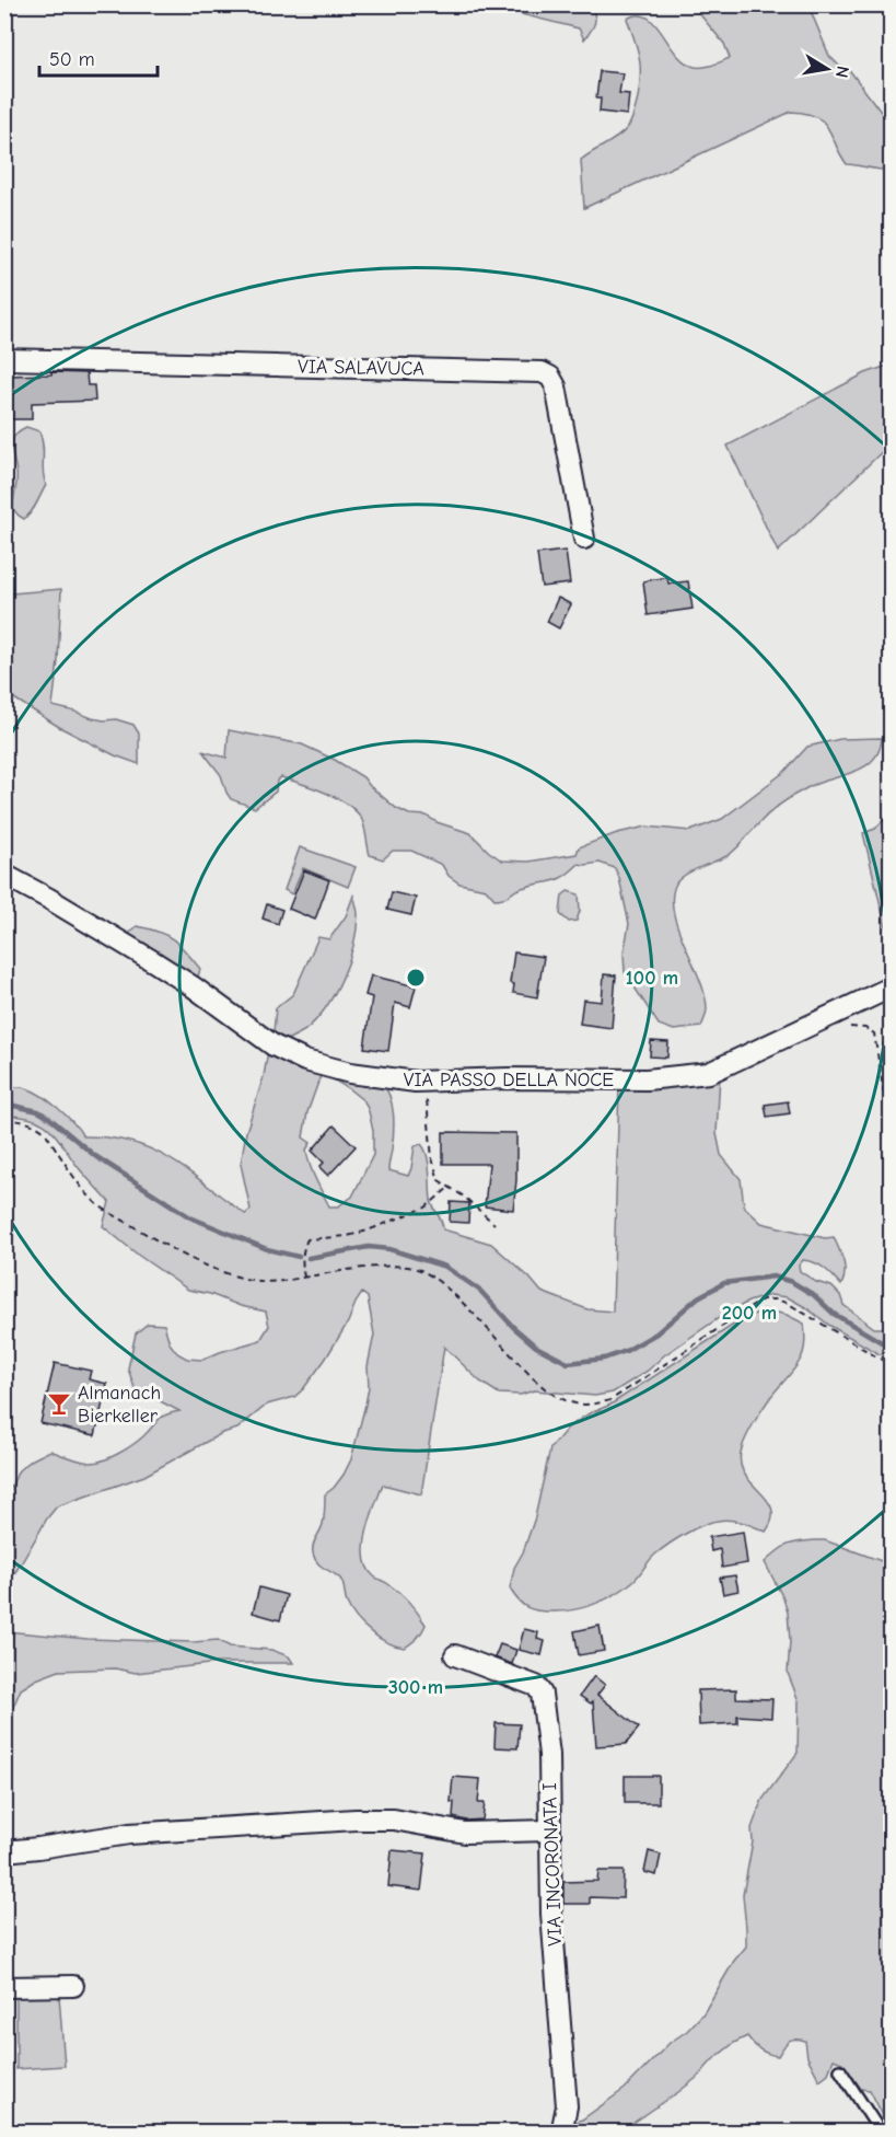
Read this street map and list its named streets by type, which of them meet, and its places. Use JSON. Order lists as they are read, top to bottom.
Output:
{
  "streets": {
    "street": ["VIA SALAVUCA", "VIA PASSO DELLA NOCE", "VIA INCORONATA I"]
  },
  "places": {
    "bar": ["Almanach Bierkeller"]
  },
  "scale_bar": "50 m",
  "north": "right",
  "rings": ["100 m", "200 m", "300 m"]
}
